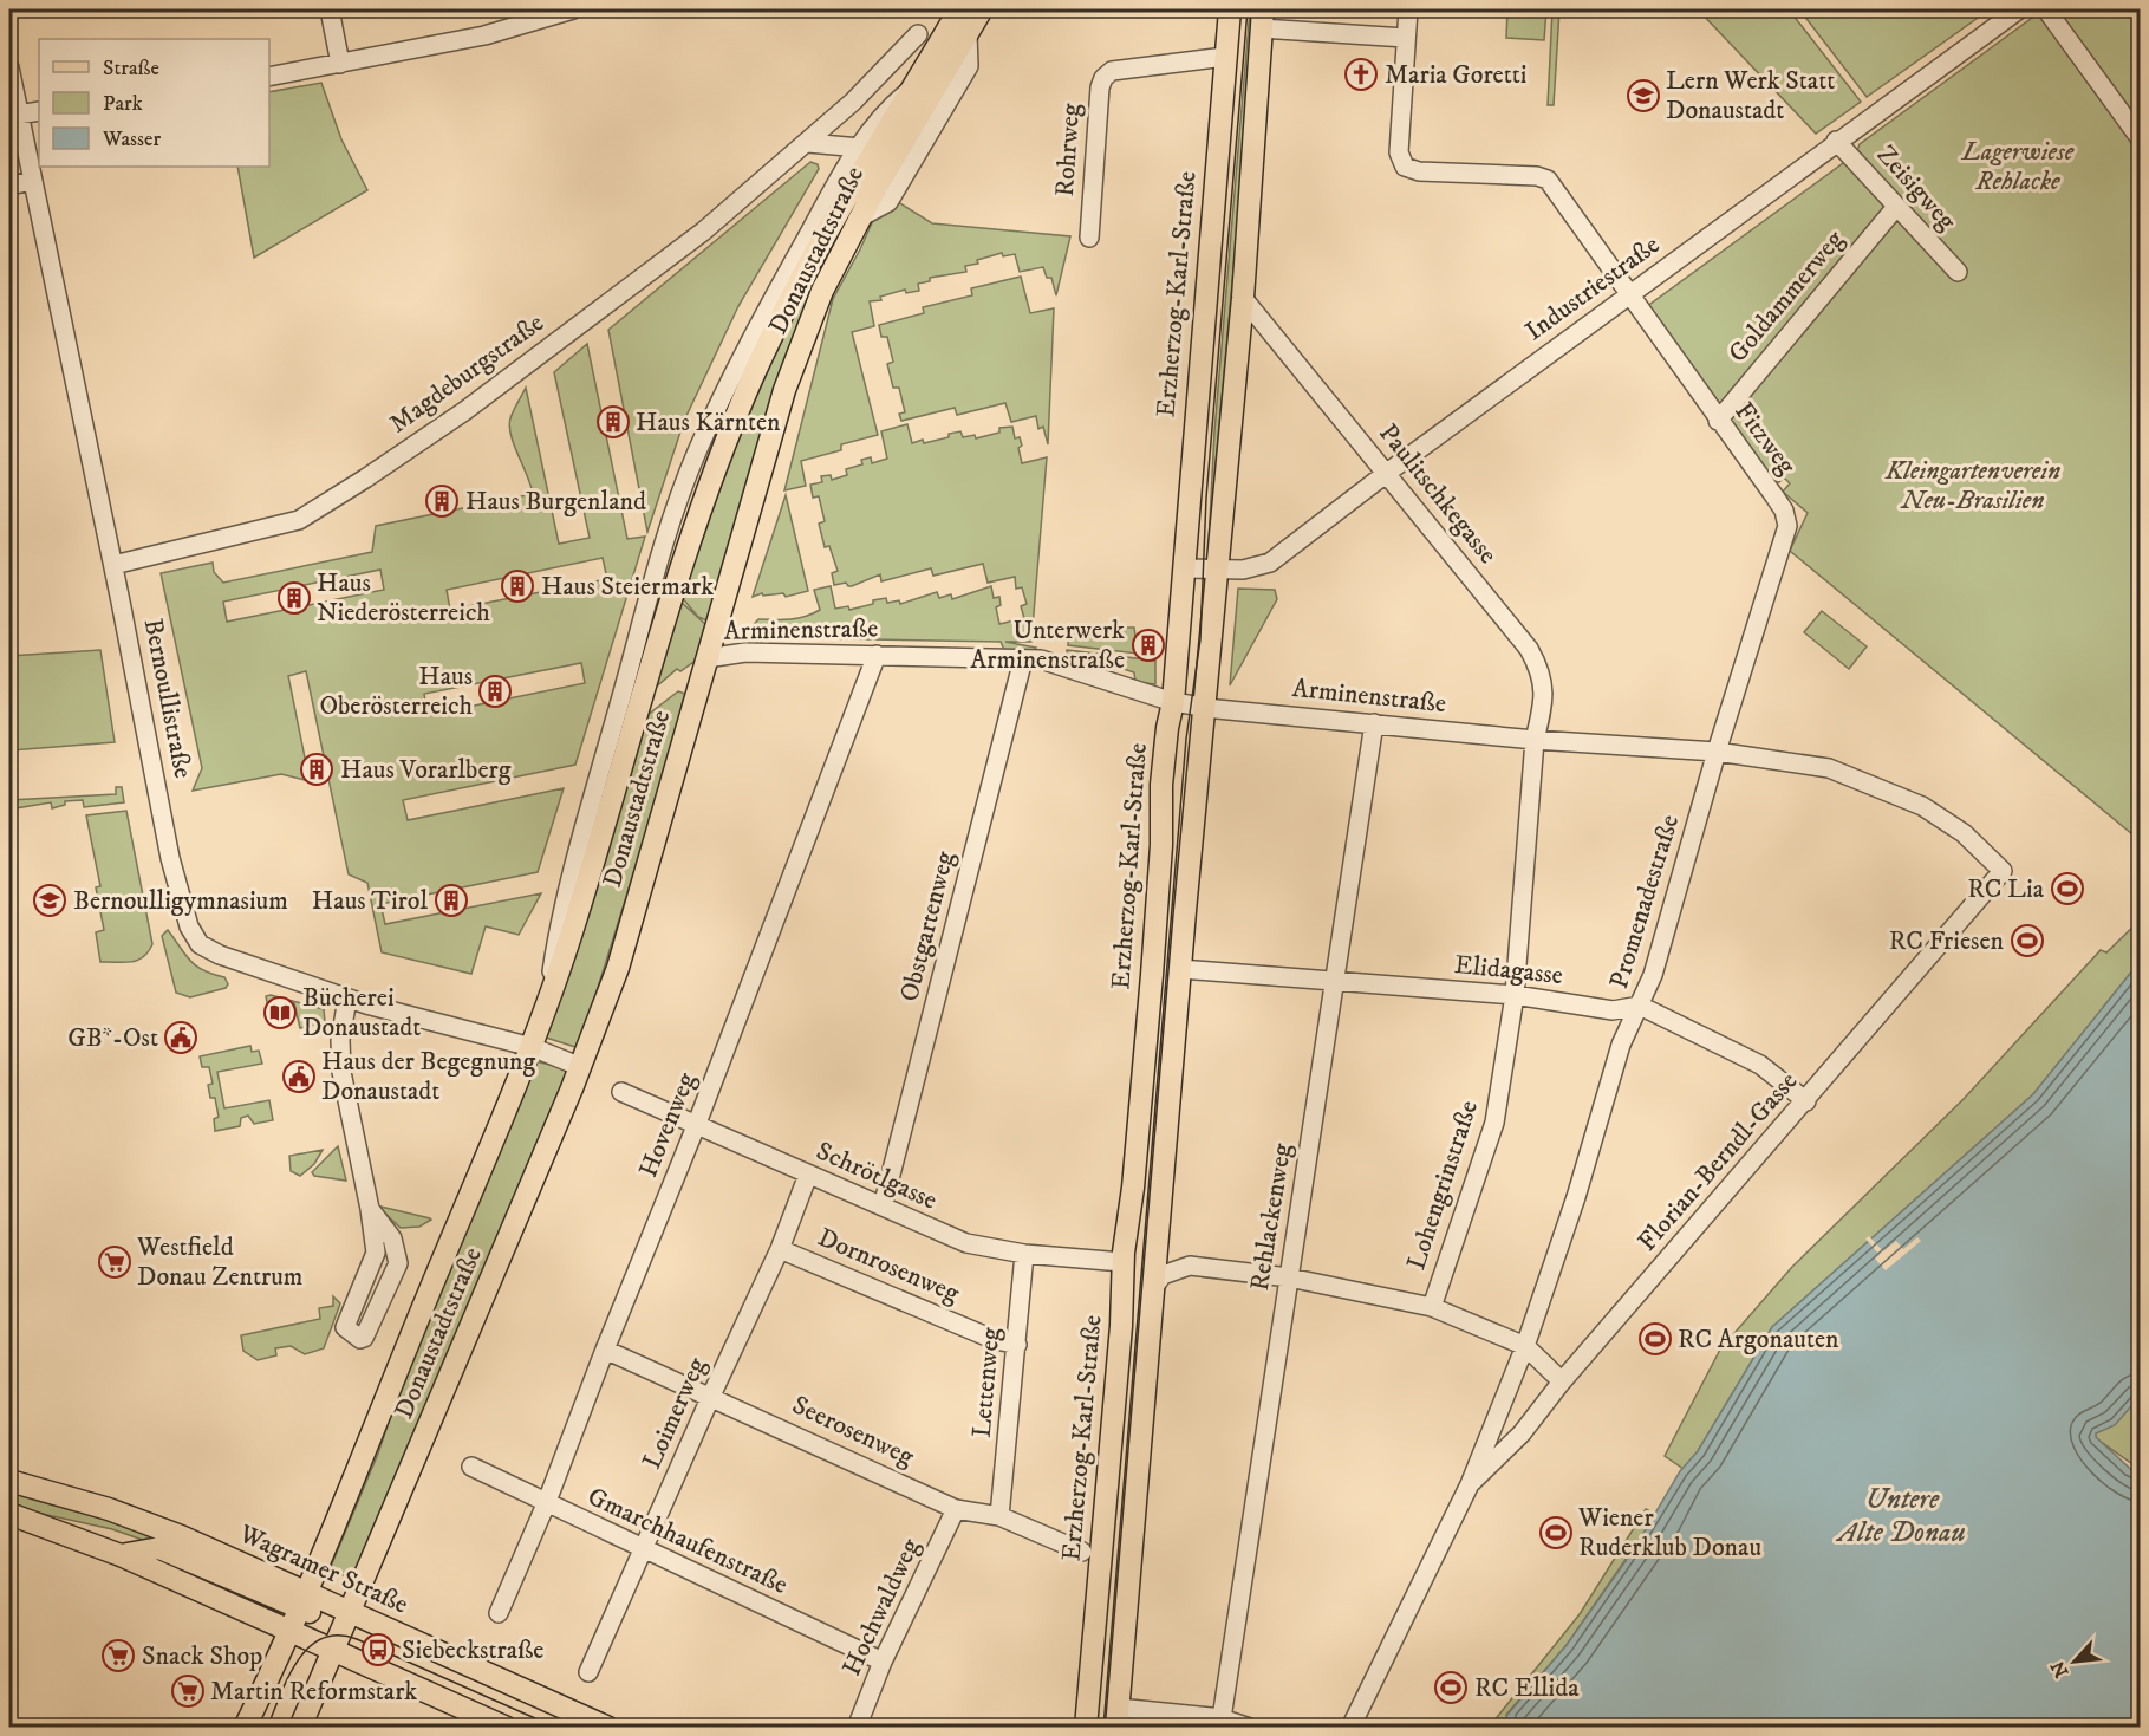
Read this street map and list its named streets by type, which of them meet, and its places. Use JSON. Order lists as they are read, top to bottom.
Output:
{
  "streets": {
    "main road": ["Donaustadtstraße", "Erzherzog-Karl-Straße", "Wagramer Straße"],
    "street": [
      "Rohrweg",
      "Zeisigweg",
      "Industriestraße",
      "Goldammerweg",
      "Magdeburgstraße",
      "Fitzweg",
      "Paulitschkegasse",
      "Arminenstraße",
      "Bernoullistraße",
      "Promenadestraße",
      "Obstgartenweg",
      "Elidagasse",
      "Hovenweg",
      "Florian-Berndl-Gasse",
      "Schrötlgasse",
      "Lohengrinstraße",
      "Rehlackenweg",
      "Dornrosenweg",
      "Lettenweg",
      "Loimerweg",
      "Seerosenweg",
      "Gmarchhaufenstraße",
      "Hochwaldweg"
    ]
  },
  "crossings": [
    ["Rohrweg", "Erzherzog-Karl-Straße"],
    ["Zeisigweg", "Industriestraße"],
    ["Zeisigweg", "Goldammerweg"],
    ["Donaustadtstraße", "Arminenstraße"],
    ["Donaustadtstraße", "Bernoullistraße"],
    ["Donaustadtstraße", "Wagramer Straße"],
    ["Industriestraße", "Erzherzog-Karl-Straße"],
    ["Industriestraße", "Fitzweg"],
    ["Industriestraße", "Paulitschkegasse"],
    ["Erzherzog-Karl-Straße", "Arminenstraße"],
    ["Erzherzog-Karl-Straße", "Schrötlgasse"],
    ["Goldammerweg", "Fitzweg"],
    ["Magdeburgstraße", "Bernoullistraße"],
    ["Fitzweg", "Promenadestraße"],
    ["Paulitschkegasse", "Arminenstraße"],
    ["Paulitschkegasse", "Lohengrinstraße"],
    ["Arminenstraße", "Promenadestraße"],
    ["Arminenstraße", "Obstgartenweg"],
    ["Arminenstraße", "Hovenweg"],
    ["Arminenstraße", "Florian-Berndl-Gasse"],
    ["Arminenstraße", "Lohengrinstraße"],
    ["Arminenstraße", "Rehlackenweg"],
    ["Promenadestraße", "Elidagasse"],
    ["Promenadestraße", "Florian-Berndl-Gasse"],
    ["Obstgartenweg", "Schrötlgasse"],
    ["Elidagasse", "Lohengrinstraße"],
    ["Elidagasse", "Rehlackenweg"],
    ["Hovenweg", "Schrötlgasse"],
    ["Hovenweg", "Seerosenweg"],
    ["Hovenweg", "Gmarchhaufenstraße"],
    ["Schrötlgasse", "Lettenweg"],
    ["Schrötlgasse", "Loimerweg"],
    ["Dornrosenweg", "Lettenweg"],
    ["Dornrosenweg", "Loimerweg"],
    ["Lettenweg", "Seerosenweg"],
    ["Loimerweg", "Seerosenweg"],
    ["Loimerweg", "Gmarchhaufenstraße"],
    ["Seerosenweg", "Hochwaldweg"],
    ["Gmarchhaufenstraße", "Hochwaldweg"]
  ],
  "water": ["Untere Alte Donau"],
  "parks": ["Lagerwiese Rehlacke", "Kleingartenverein Neu-Brasilien"],
  "places": {
    "church": ["Maria Goretti"],
    "school or university": ["Lern Werk Statt Donaustadt", "Bernoulligymnasium"],
    "building": [
      "Haus Kärnten",
      "Haus Burgenland",
      "Haus Steiermark",
      "Haus Niederösterreich",
      "Unterwerk Arminenstraße",
      "Haus Oberösterreich",
      "Haus Vorarlberg",
      "Haus Tirol"
    ],
    "sports": [
      "RC Lia",
      "RC Friesen",
      "RC Argonauten",
      "Wiener Ruderklub Donau",
      "RC Ellida"
    ],
    "library": ["Bücherei Donaustadt"],
    "public building": ["GB*-Ost", "Haus der Begegnung Donaustadt"],
    "supermarket": ["Westfield Donau Zentrum", "Snack Shop", "Martin Reformstark"],
    "bus stop": ["Siebeckstraße"]
  },
  "legend": ["Straße", "Park", "Wasser"],
  "north": "bottom left"
}
